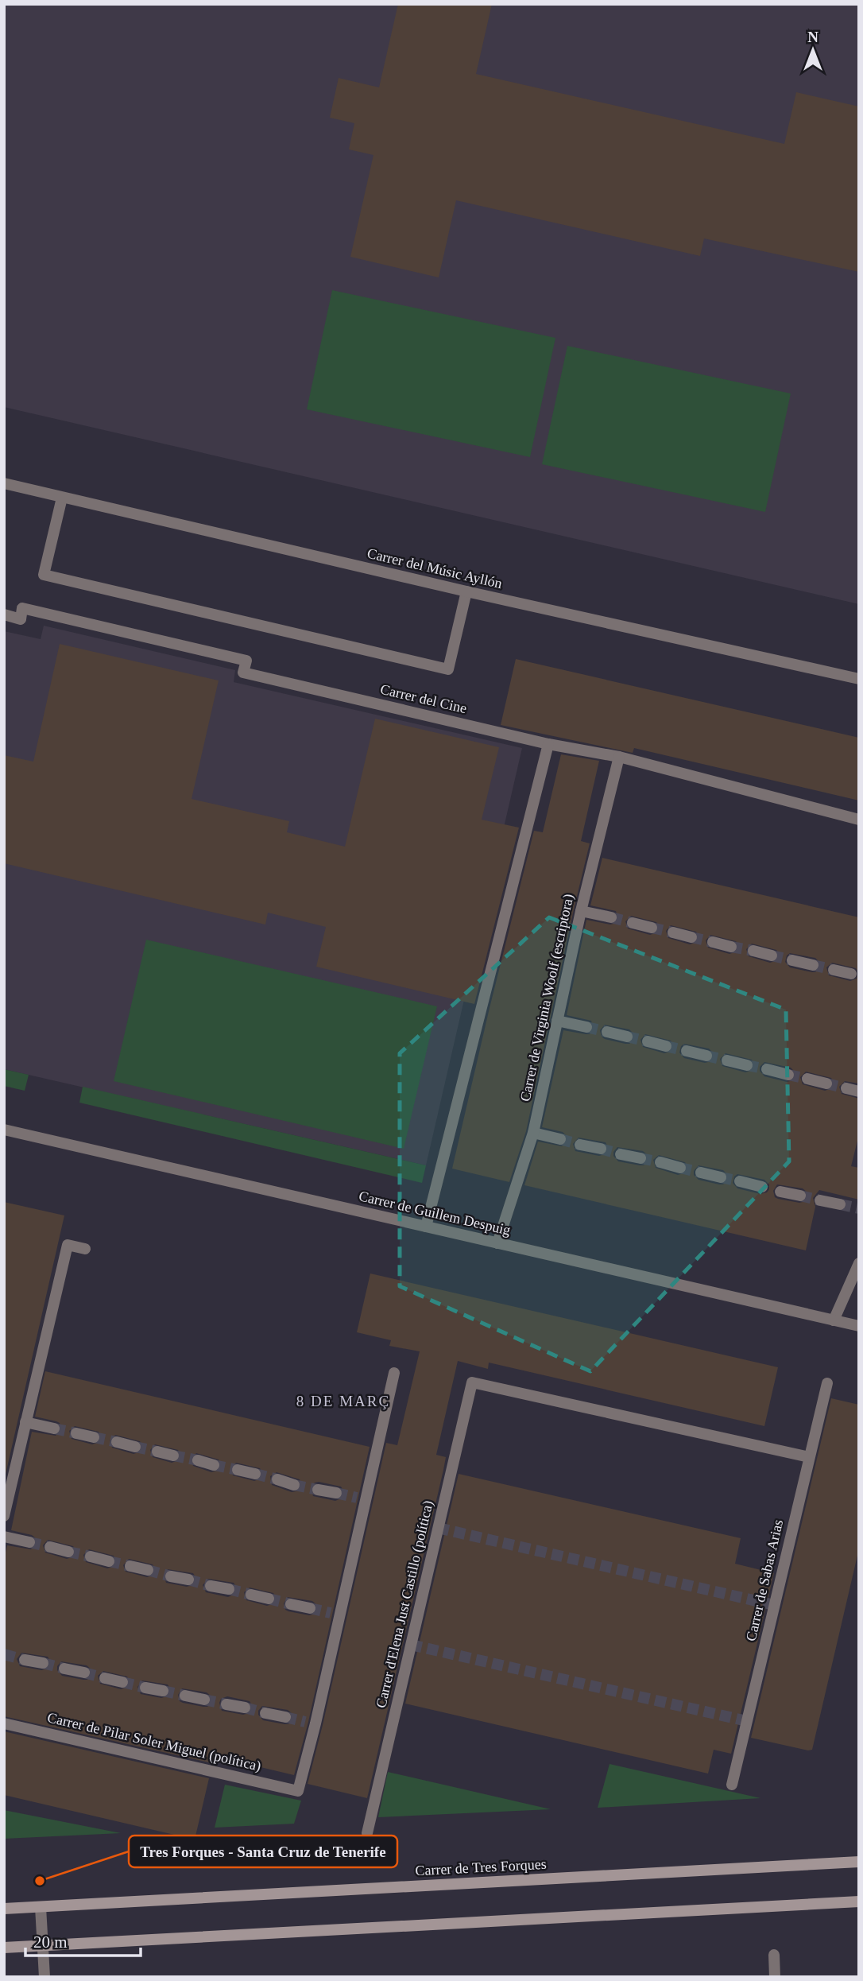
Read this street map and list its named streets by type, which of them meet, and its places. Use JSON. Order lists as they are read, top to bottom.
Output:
{
  "streets": {
    "main road": ["Carrer de Tres Forques"],
    "street": [
      "Carrer del Músic Ayllón",
      "Carrer del Cine",
      "Carrer de Virginia Woolf (escriptora)",
      "Carrer de Guillem Despuig",
      "Carrer de Sabas Arias",
      "Carrer d'Elena Just Castillo (política)",
      "Carrer de Pilar Soler Miguel (política)"
    ]
  },
  "crossings": [
    ["Carrer del Cine", "Carrer de Virginia Woolf (escriptora)"],
    ["Carrer de Virginia Woolf (escriptora)", "Carrer de Guillem Despuig"],
    ["Carrer de Sabas Arias", "Carrer d'Elena Just Castillo (política)"]
  ],
  "districts": ["8 DE MARÇ"],
  "places": ["Tres Forques - Santa Cruz de Tenerife"],
  "scale_bar": "20 m",
  "north": "top"
}
